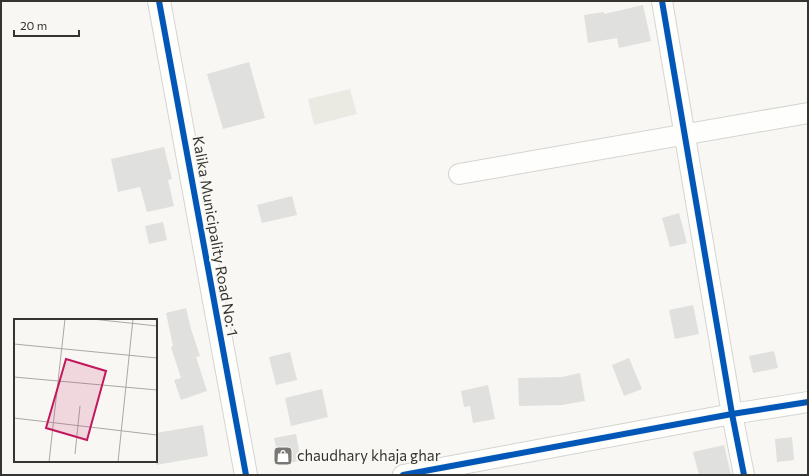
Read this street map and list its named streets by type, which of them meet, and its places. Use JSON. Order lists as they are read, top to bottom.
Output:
{
  "streets": {
    "street": ["Kalika Municipality Road No: 1"]
  },
  "places": {
    "shop": ["chaudhary khaja ghar"]
  },
  "scale_bar": "20 m"
}
